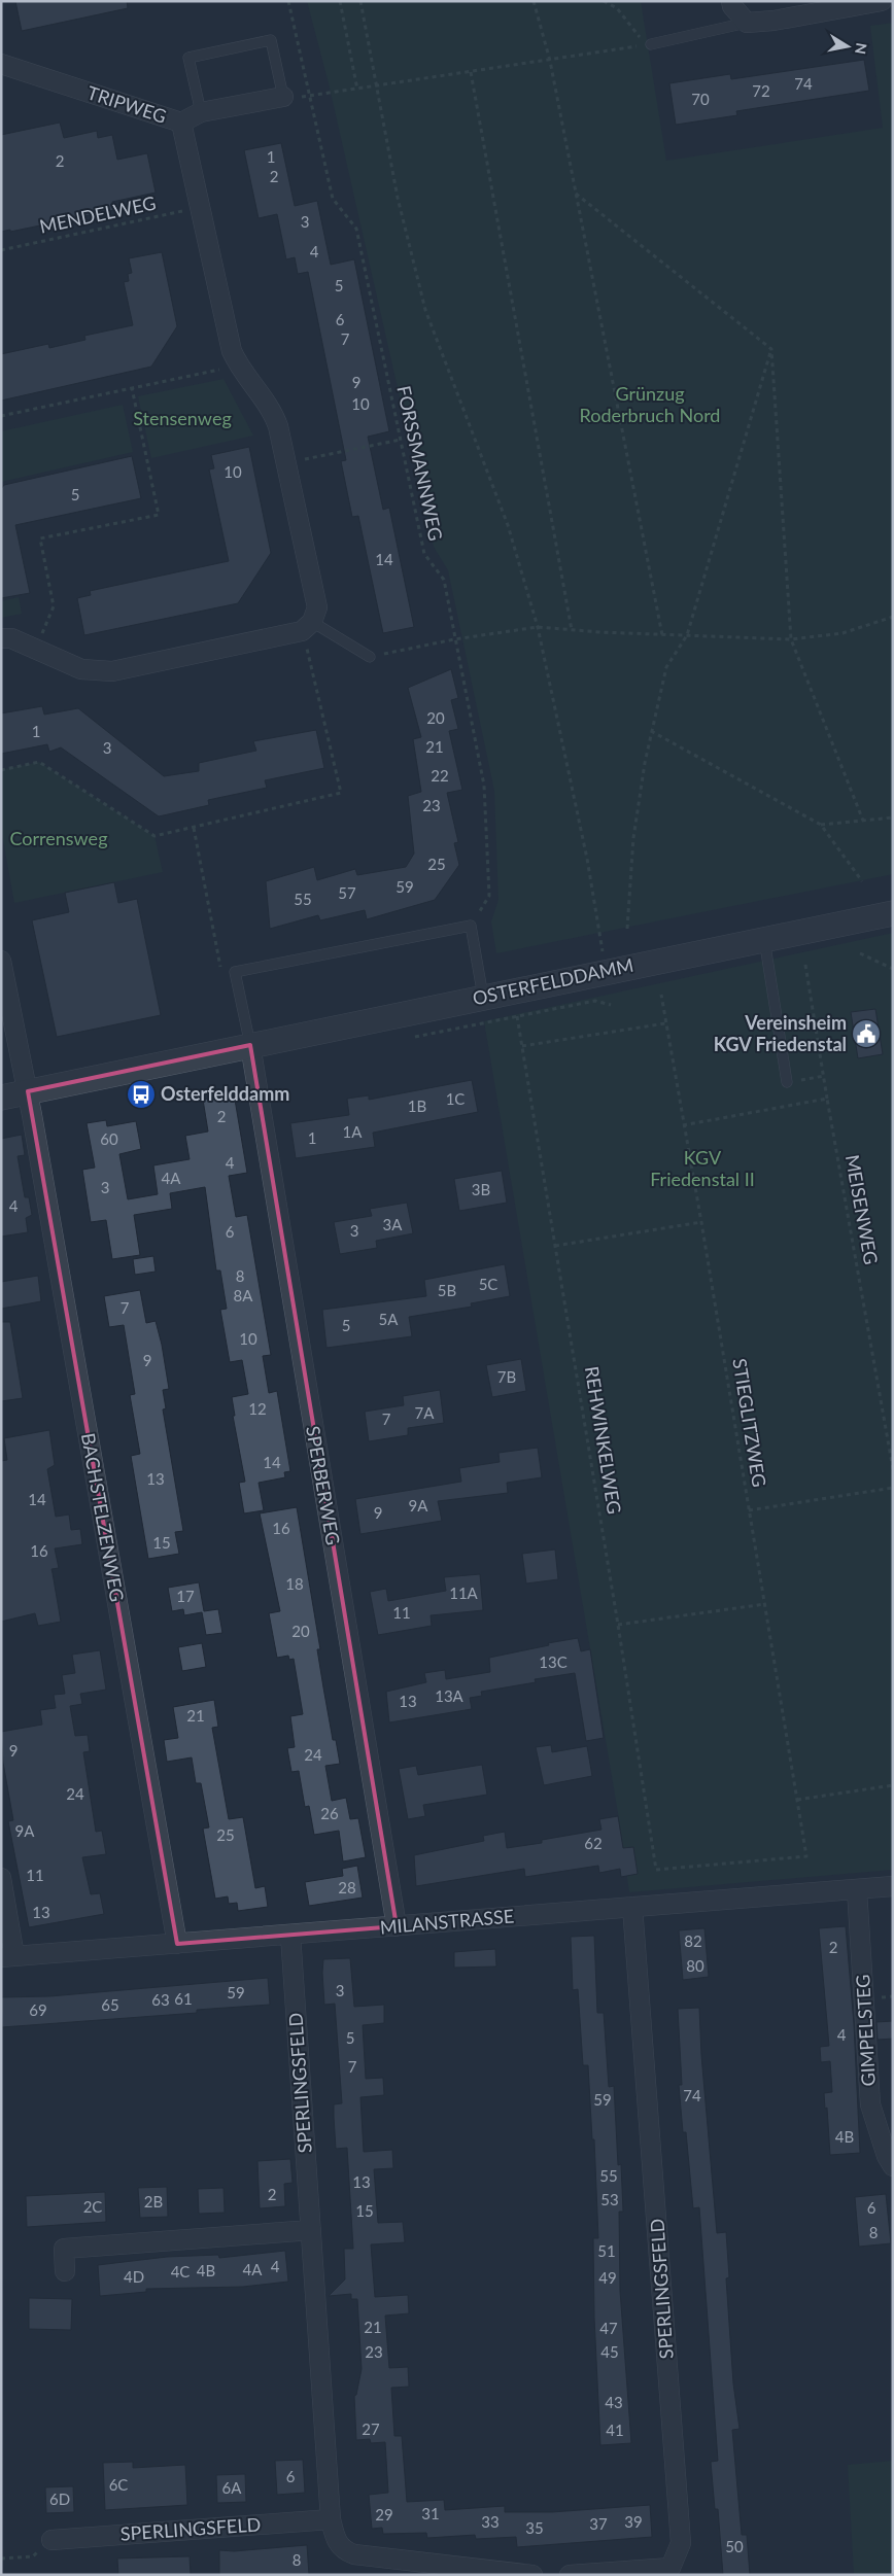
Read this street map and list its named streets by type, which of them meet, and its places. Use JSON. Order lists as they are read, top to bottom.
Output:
{
  "streets": {
    "street": [
      "TRIPWEG",
      "OSTERFELDDAMM",
      "SPERBERWEG",
      "BACHSTELZENWEG",
      "MILANSTRASSE",
      "GIMPELSTEG",
      "SPERLINGSFELD"
    ],
    "path": [
      "MENDELWEG",
      "FORSSMANNWEG",
      "MEISENWEG",
      "STIEGLITZWEG",
      "REHWINKELWEG"
    ]
  },
  "crossings": [
    ["OSTERFELDDAMM", "SPERBERWEG"],
    ["OSTERFELDDAMM", "BACHSTELZENWEG"],
    ["STIEGLITZWEG", "REHWINKELWEG"],
    ["SPERBERWEG", "MILANSTRASSE"],
    ["BACHSTELZENWEG", "MILANSTRASSE"],
    ["MILANSTRASSE", "GIMPELSTEG"],
    ["MILANSTRASSE", "SPERLINGSFELD"]
  ],
  "parks": [
    "Grünzug Roderbruch Nord",
    "Stensenweg",
    "Corrensweg",
    "KGV Friedenstal II"
  ],
  "places": {
    "public building": ["Vereinsheim KGV Friedenstal"],
    "bus stop": ["Osterfelddamm"]
  },
  "house_numbers": [
    "74",
    "72",
    "70",
    "1",
    "2",
    "2",
    "3",
    "4",
    "5",
    "6",
    "7",
    "9",
    "10",
    "10",
    "5",
    "14",
    "20",
    "1",
    "21",
    "3",
    "22",
    "23",
    "25",
    "59",
    "57",
    "55",
    "1C",
    "1B",
    "2",
    "1A",
    "1",
    "60",
    "4",
    "4A",
    "3",
    "3B",
    "4",
    "3A",
    "3",
    "6",
    "8",
    "5C",
    "5B",
    "8A",
    "7",
    "5A",
    "5",
    "10",
    "9",
    "7B",
    "12",
    "7A",
    "7",
    "14",
    "13",
    "14",
    "9A",
    "9",
    "16",
    "15",
    "16",
    "18",
    "11A",
    "17",
    "11",
    "20",
    "13C",
    "13A",
    "13",
    "21",
    "9",
    "24",
    "24",
    "26",
    "9A",
    "25",
    "62",
    "11",
    "28",
    "13",
    "82",
    "2",
    "80",
    "3",
    "59",
    "61",
    "63",
    "65",
    "69",
    "4",
    "5",
    "7",
    "74",
    "59",
    "4B",
    "55",
    "13",
    "2",
    "53",
    "2B",
    "2C",
    "6",
    "15",
    "8",
    "51",
    "4",
    "4A",
    "4B",
    "4C",
    "4D",
    "49",
    "21",
    "47",
    "23",
    "45",
    "43",
    "27",
    "41",
    "6",
    "6C",
    "6A",
    "6D",
    "31",
    "29",
    "33",
    "39",
    "37",
    "35",
    "50",
    "8"
  ],
  "north": "right"
}
